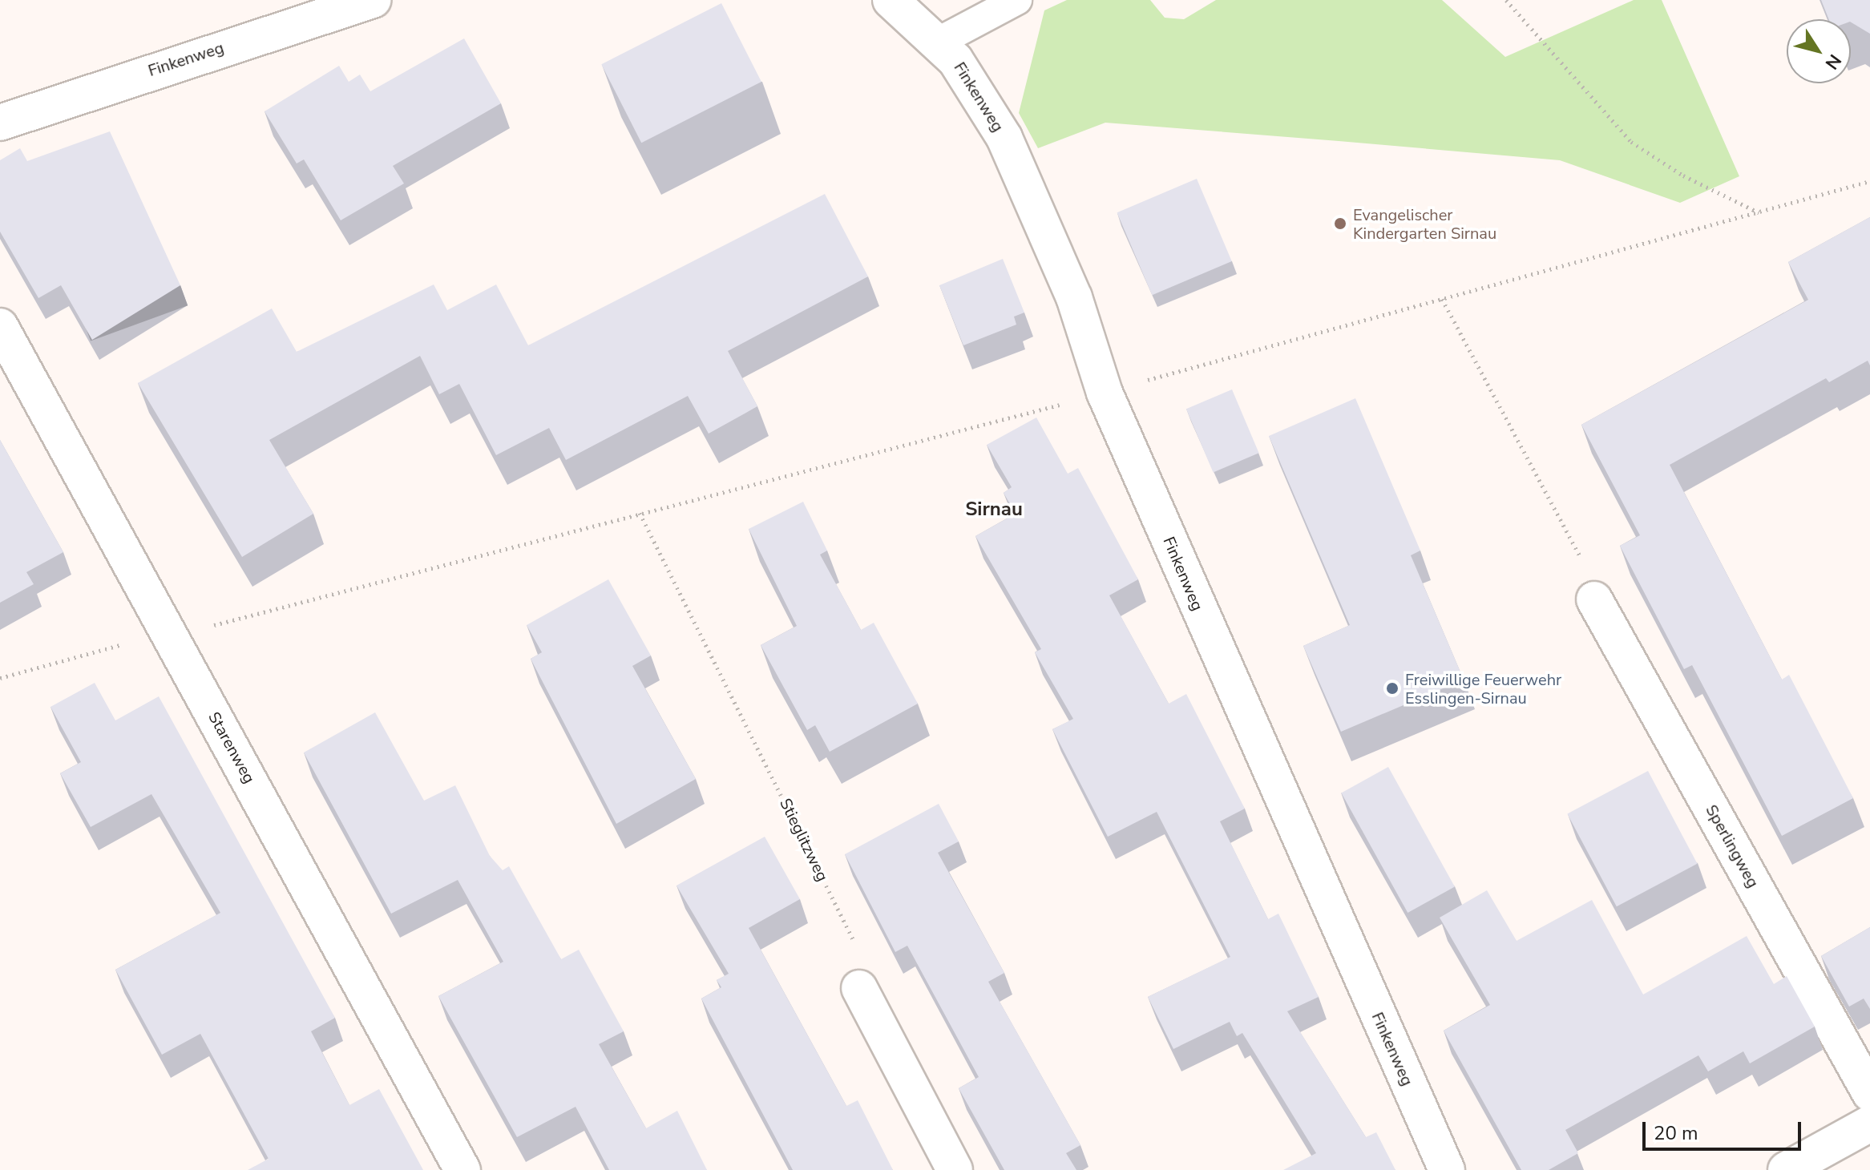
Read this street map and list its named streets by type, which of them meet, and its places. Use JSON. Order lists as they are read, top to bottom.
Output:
{
  "streets": {
    "street": ["Finkenweg", "Starenweg", "Sperlingweg"],
    "path": ["Stieglitzweg"]
  },
  "districts": ["Sirnau"],
  "places": ["Evangelischer Kindergarten Sirnau", "Freiwillige Feuerwehr Esslingen-Sirnau"],
  "scale_bar": "20 m",
  "north": "bottom right"
}
